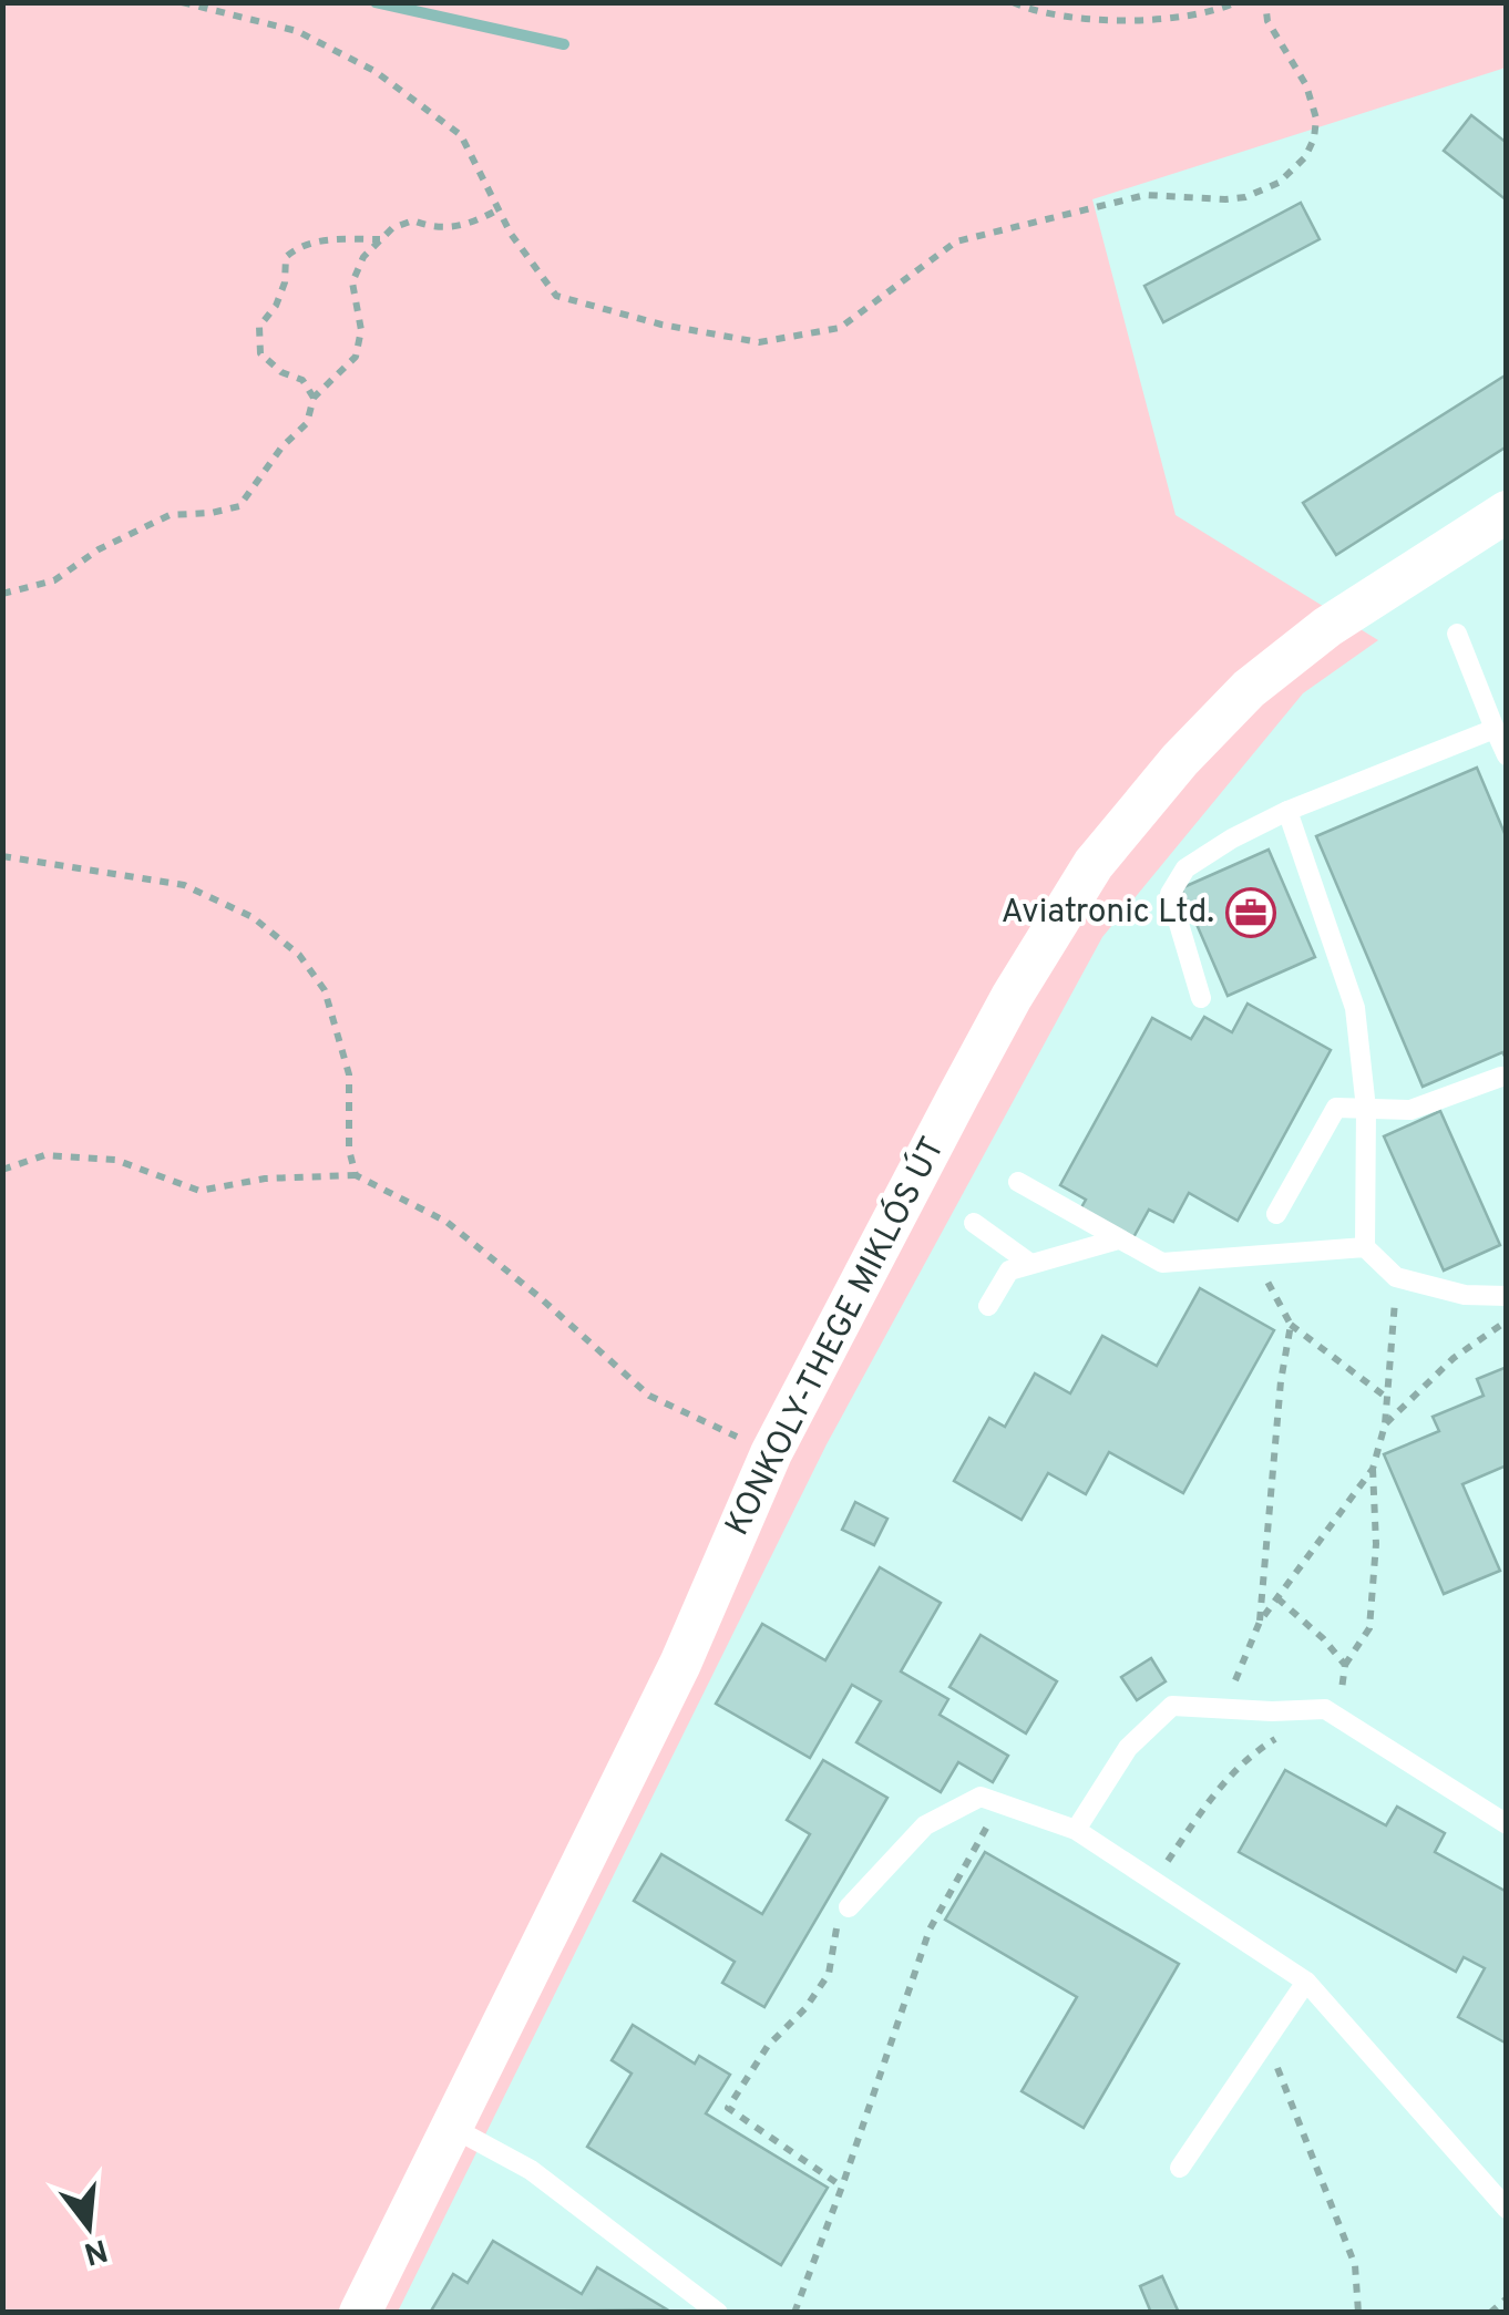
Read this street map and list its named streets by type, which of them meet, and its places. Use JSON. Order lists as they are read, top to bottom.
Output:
{
  "streets": {
    "street": ["KONKOLY-THEGE MIKLÓS ÚT"]
  },
  "places": {
    "office": ["Aviatronic Ltd."]
  },
  "north": "bottom"
}
